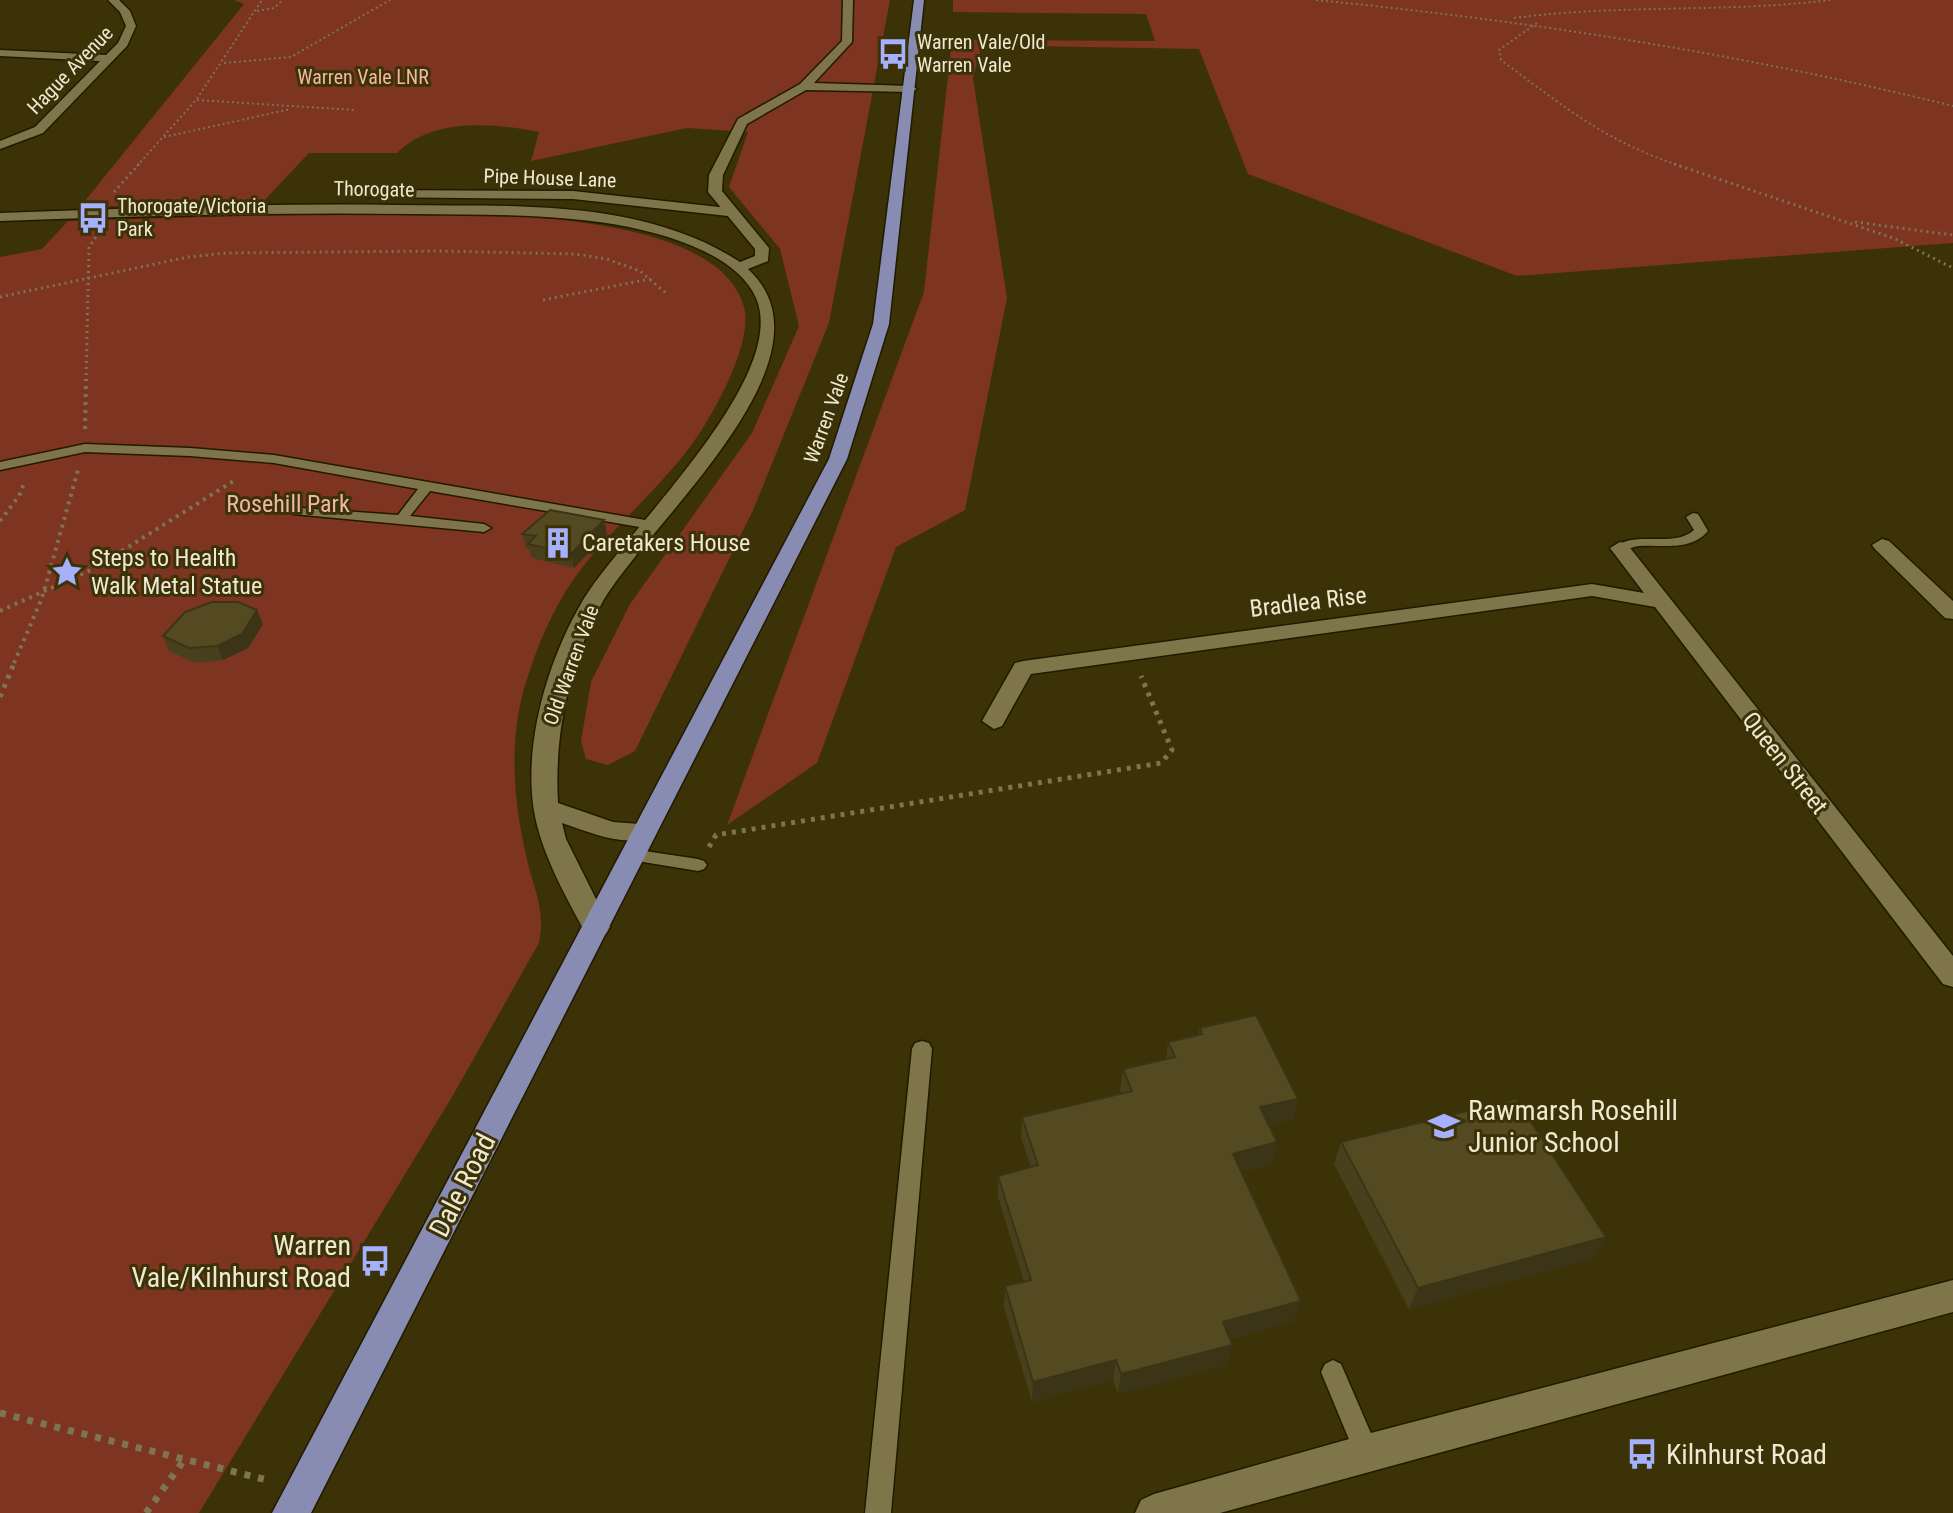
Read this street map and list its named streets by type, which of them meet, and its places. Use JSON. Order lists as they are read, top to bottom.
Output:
{
  "streets": {
    "main road": ["Warren Vale", "Dale Road"],
    "street": [
      "Hague Avenue",
      "Pipe House Lane",
      "Thorogate",
      "Bradlea Rise",
      "Old Warren Vale",
      "Queen Street"
    ]
  },
  "crossings": [
    ["Thorogate", "Old Warren Vale"],
    ["Warren Vale", "Dale Road"],
    ["Bradlea Rise", "Queen Street"],
    ["Old Warren Vale", "Dale Road"]
  ],
  "parks": ["Warren Vale LNR", "Rosehill Park"],
  "places": {
    "bus stop": [
      "Warren Vale/Old Warren Vale",
      "Thorogate/Victoria Park",
      "Warren Vale/Kilnhurst Road",
      "Kilnhurst Road"
    ],
    "building": ["Caretakers House"],
    "place": ["Steps to Health Walk Metal Statue"],
    "school or university": ["Rawmarsh Rosehill Junior School"]
  }
}
